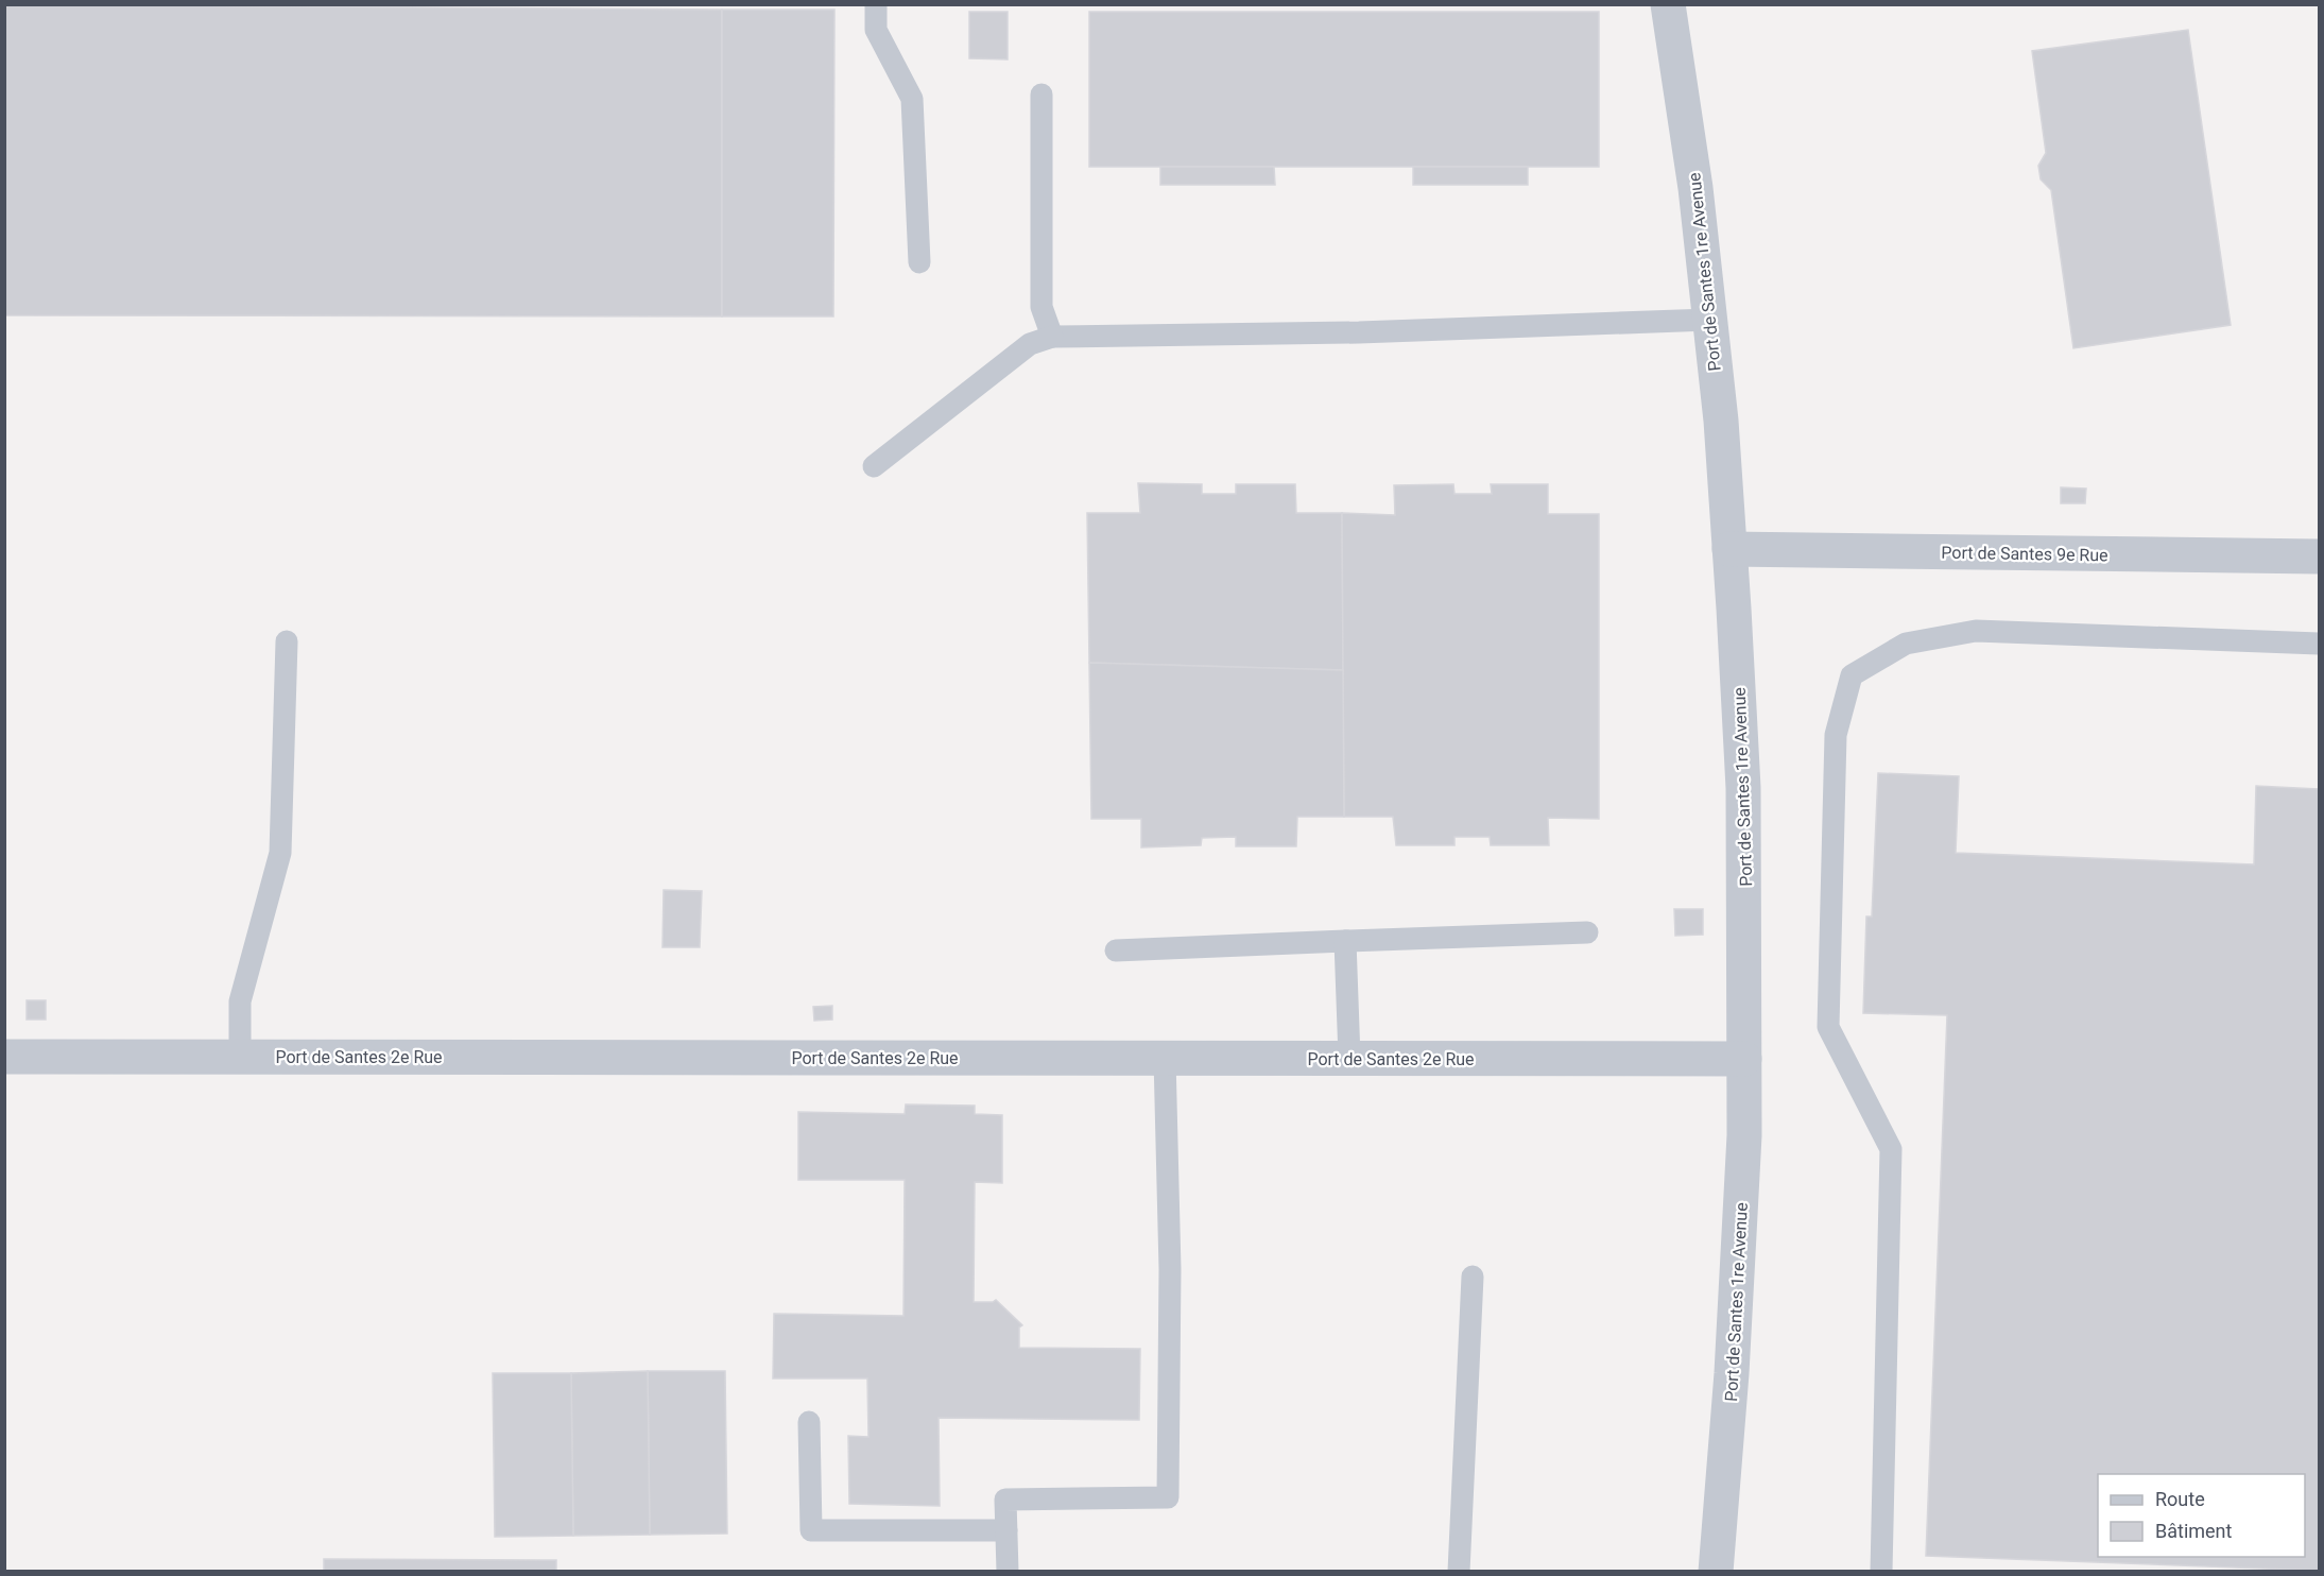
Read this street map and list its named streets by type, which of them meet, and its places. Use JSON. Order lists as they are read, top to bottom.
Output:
{
  "streets": {
    "street": ["Port de Santes 1re Avenue", "Port de Santes 9e Rue", "Port de Santes 2e Rue"]
  },
  "crossings": [
    ["Port de Santes 1re Avenue", "Port de Santes 9e Rue"],
    ["Port de Santes 1re Avenue", "Port de Santes 2e Rue"]
  ],
  "legend": ["Route", "Bâtiment"]
}
